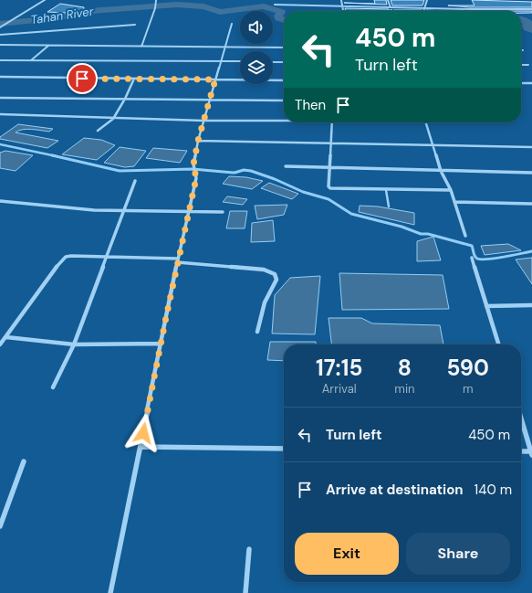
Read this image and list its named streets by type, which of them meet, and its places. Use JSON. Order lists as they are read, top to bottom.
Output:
{
  "water": ["Tahan River"],
  "page": {
    "turn": ["450 m", "Turn left"],
    "then": "Then",
    "eta": [
      "17:15",
      "Arrival",
      "8",
      "min",
      "590",
      "m"
    ],
    "list": [
      {
        "name": "Turn left",
        "value": "450 m"
      },
      {
        "name": "Arrive at destination",
        "value": "140 m"
      }
    ],
    "buttons": ["Exit", "Share"]
  }
}
